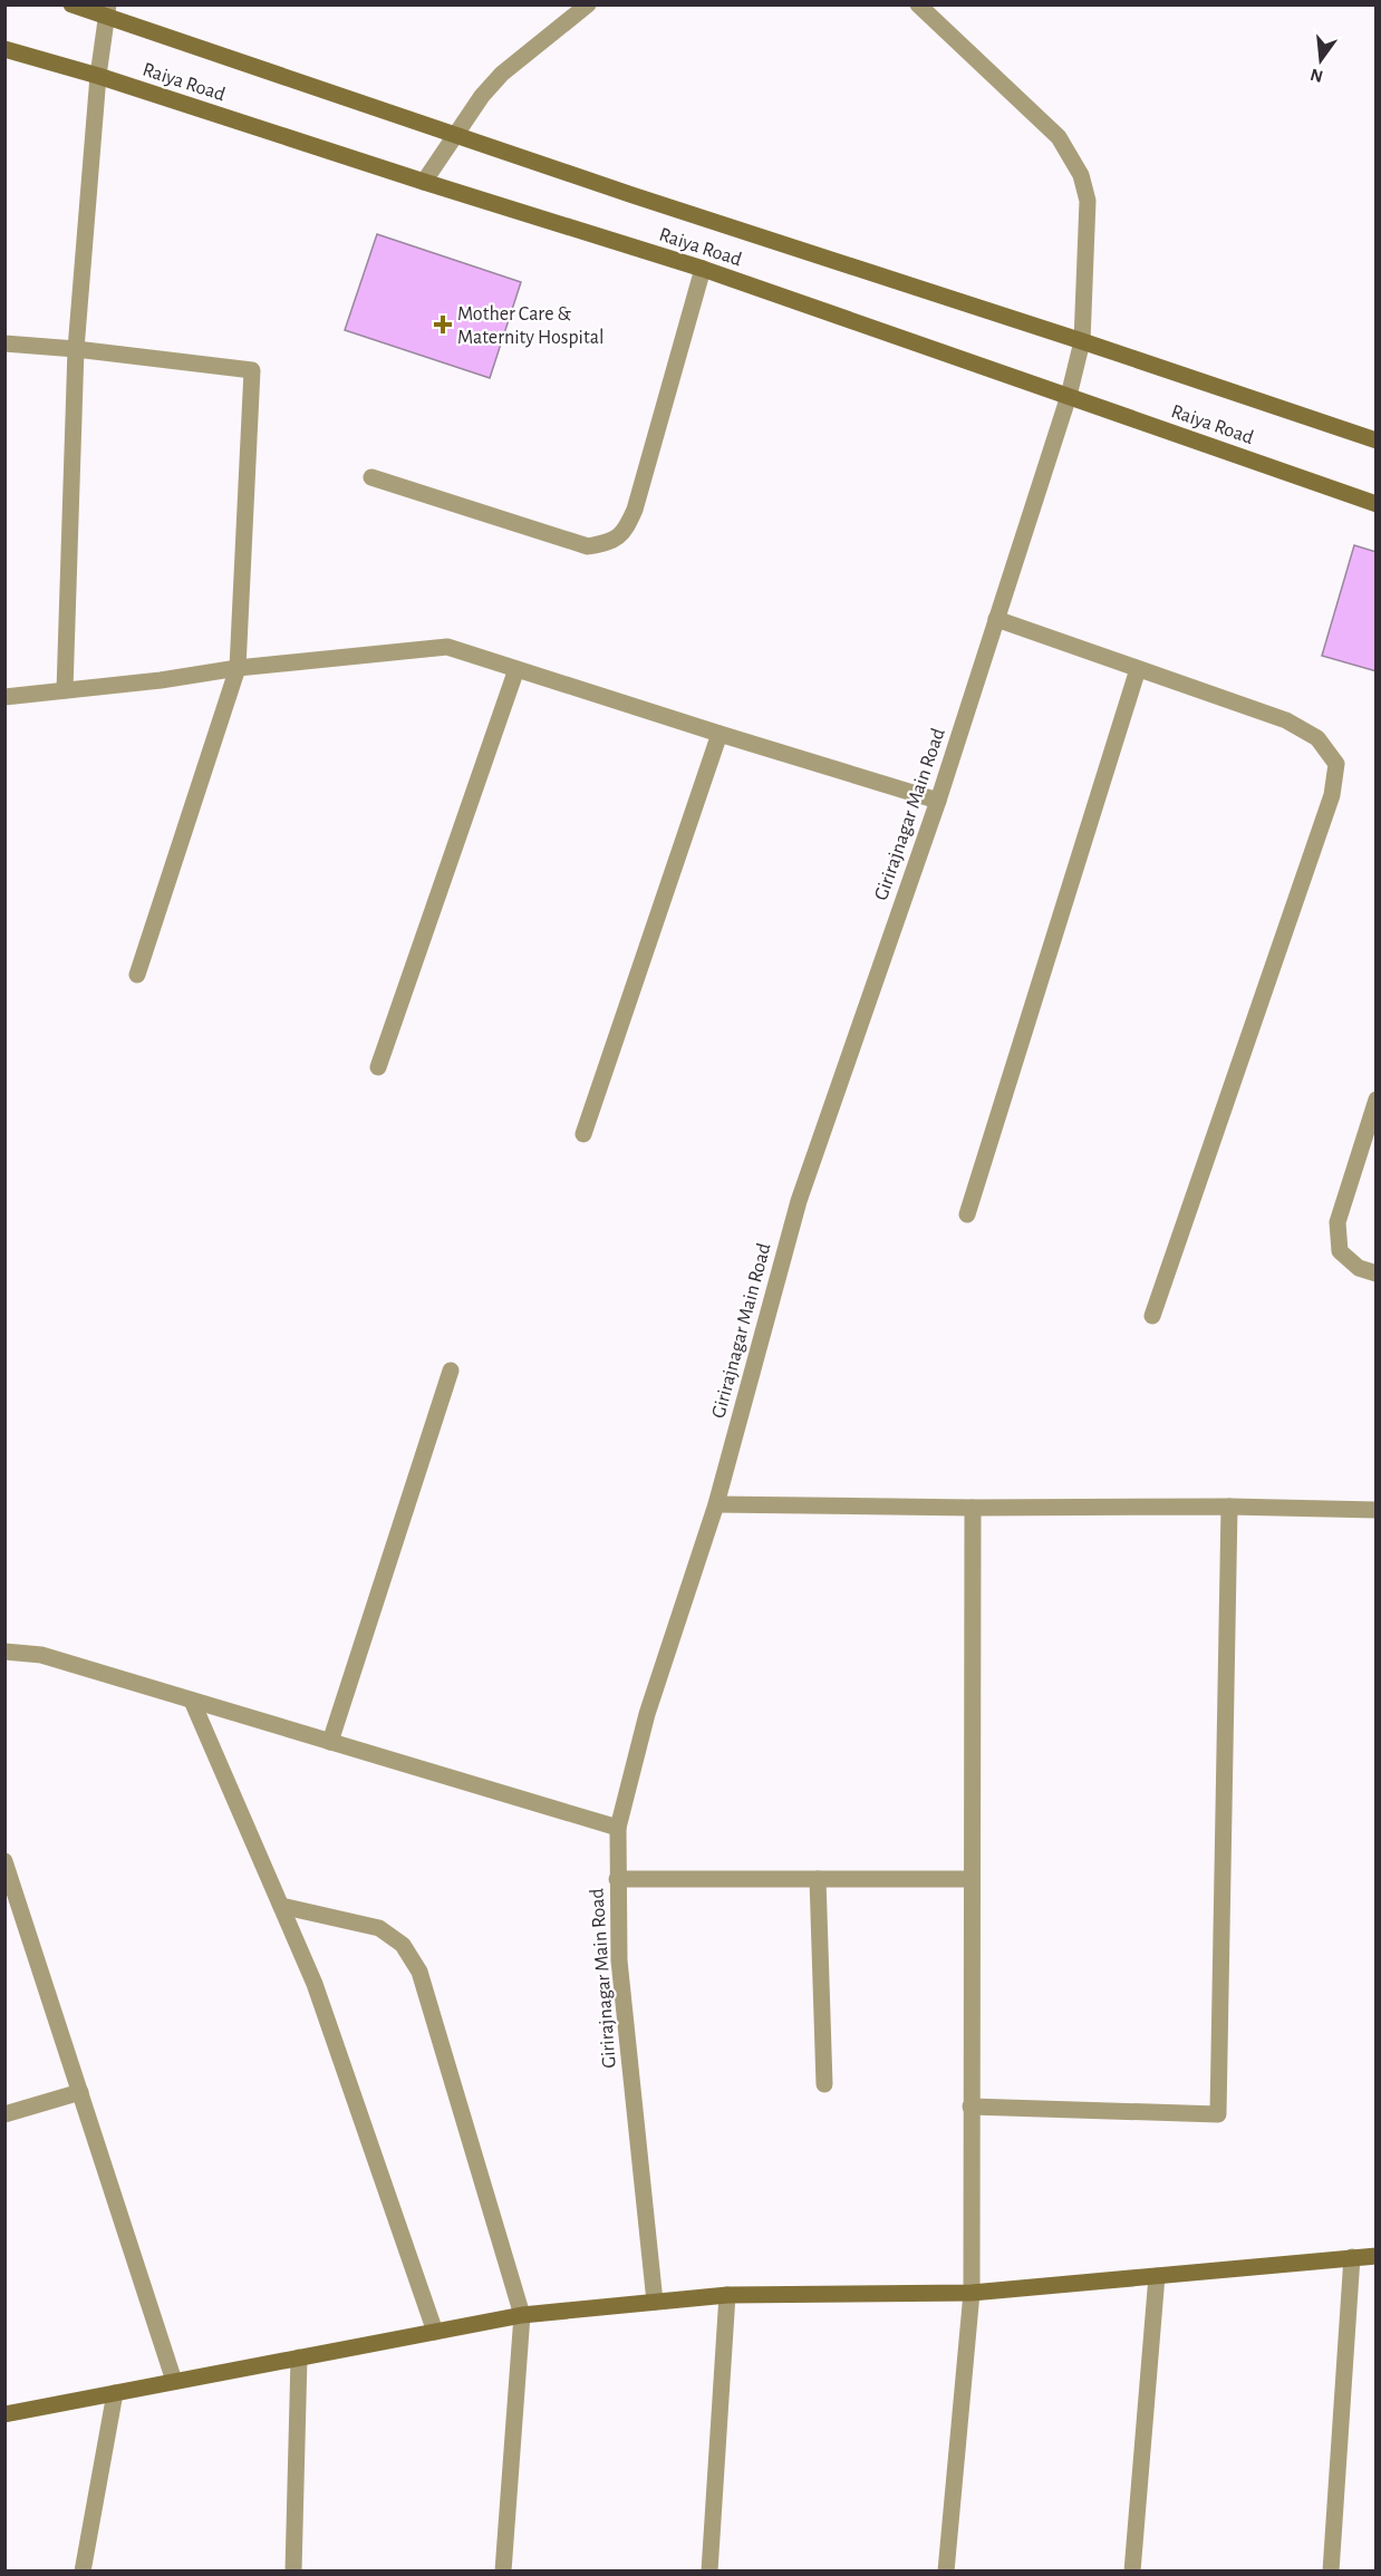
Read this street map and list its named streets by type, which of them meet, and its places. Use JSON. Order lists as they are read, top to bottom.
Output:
{
  "streets": {
    "street": ["Raiya Road", "Girirajnagar Main Road"]
  },
  "crossings": [
    ["Raiya Road", "Girirajnagar Main Road"]
  ],
  "places": {
    "health": ["Mother Care & Maternity Hospital"]
  },
  "north": "bottom"
}
